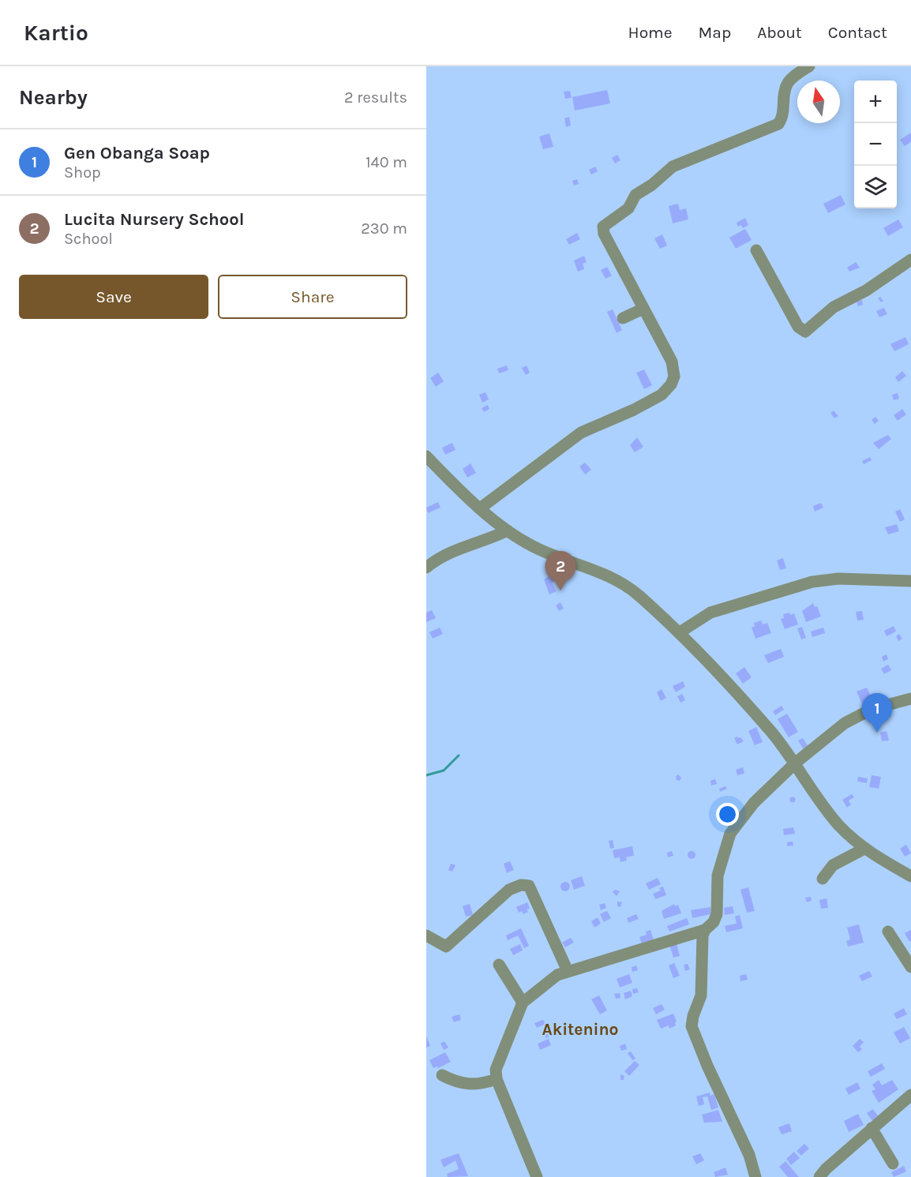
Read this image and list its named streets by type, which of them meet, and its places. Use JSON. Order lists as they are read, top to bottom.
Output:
{
  "districts": ["Akitenino"],
  "north": "top",
  "page": {
    "header": "Kartio",
    "nav": [
      "Home",
      "Map",
      "About",
      "Contact"
    ],
    "heading": ["Nearby", "2 results"],
    "map_buttons": ["+", "−"],
    "list": [
      {
        "mark": "1",
        "name": "Gen Obanga Soap",
        "note": "Shop",
        "value": "140 m"
      },
      {
        "mark": "2",
        "name": "Lucita Nursery School",
        "note": "School",
        "value": "230 m"
      }
    ],
    "buttons": ["Save", "Share"],
    "pins": ["2", "1"]
  }
}
